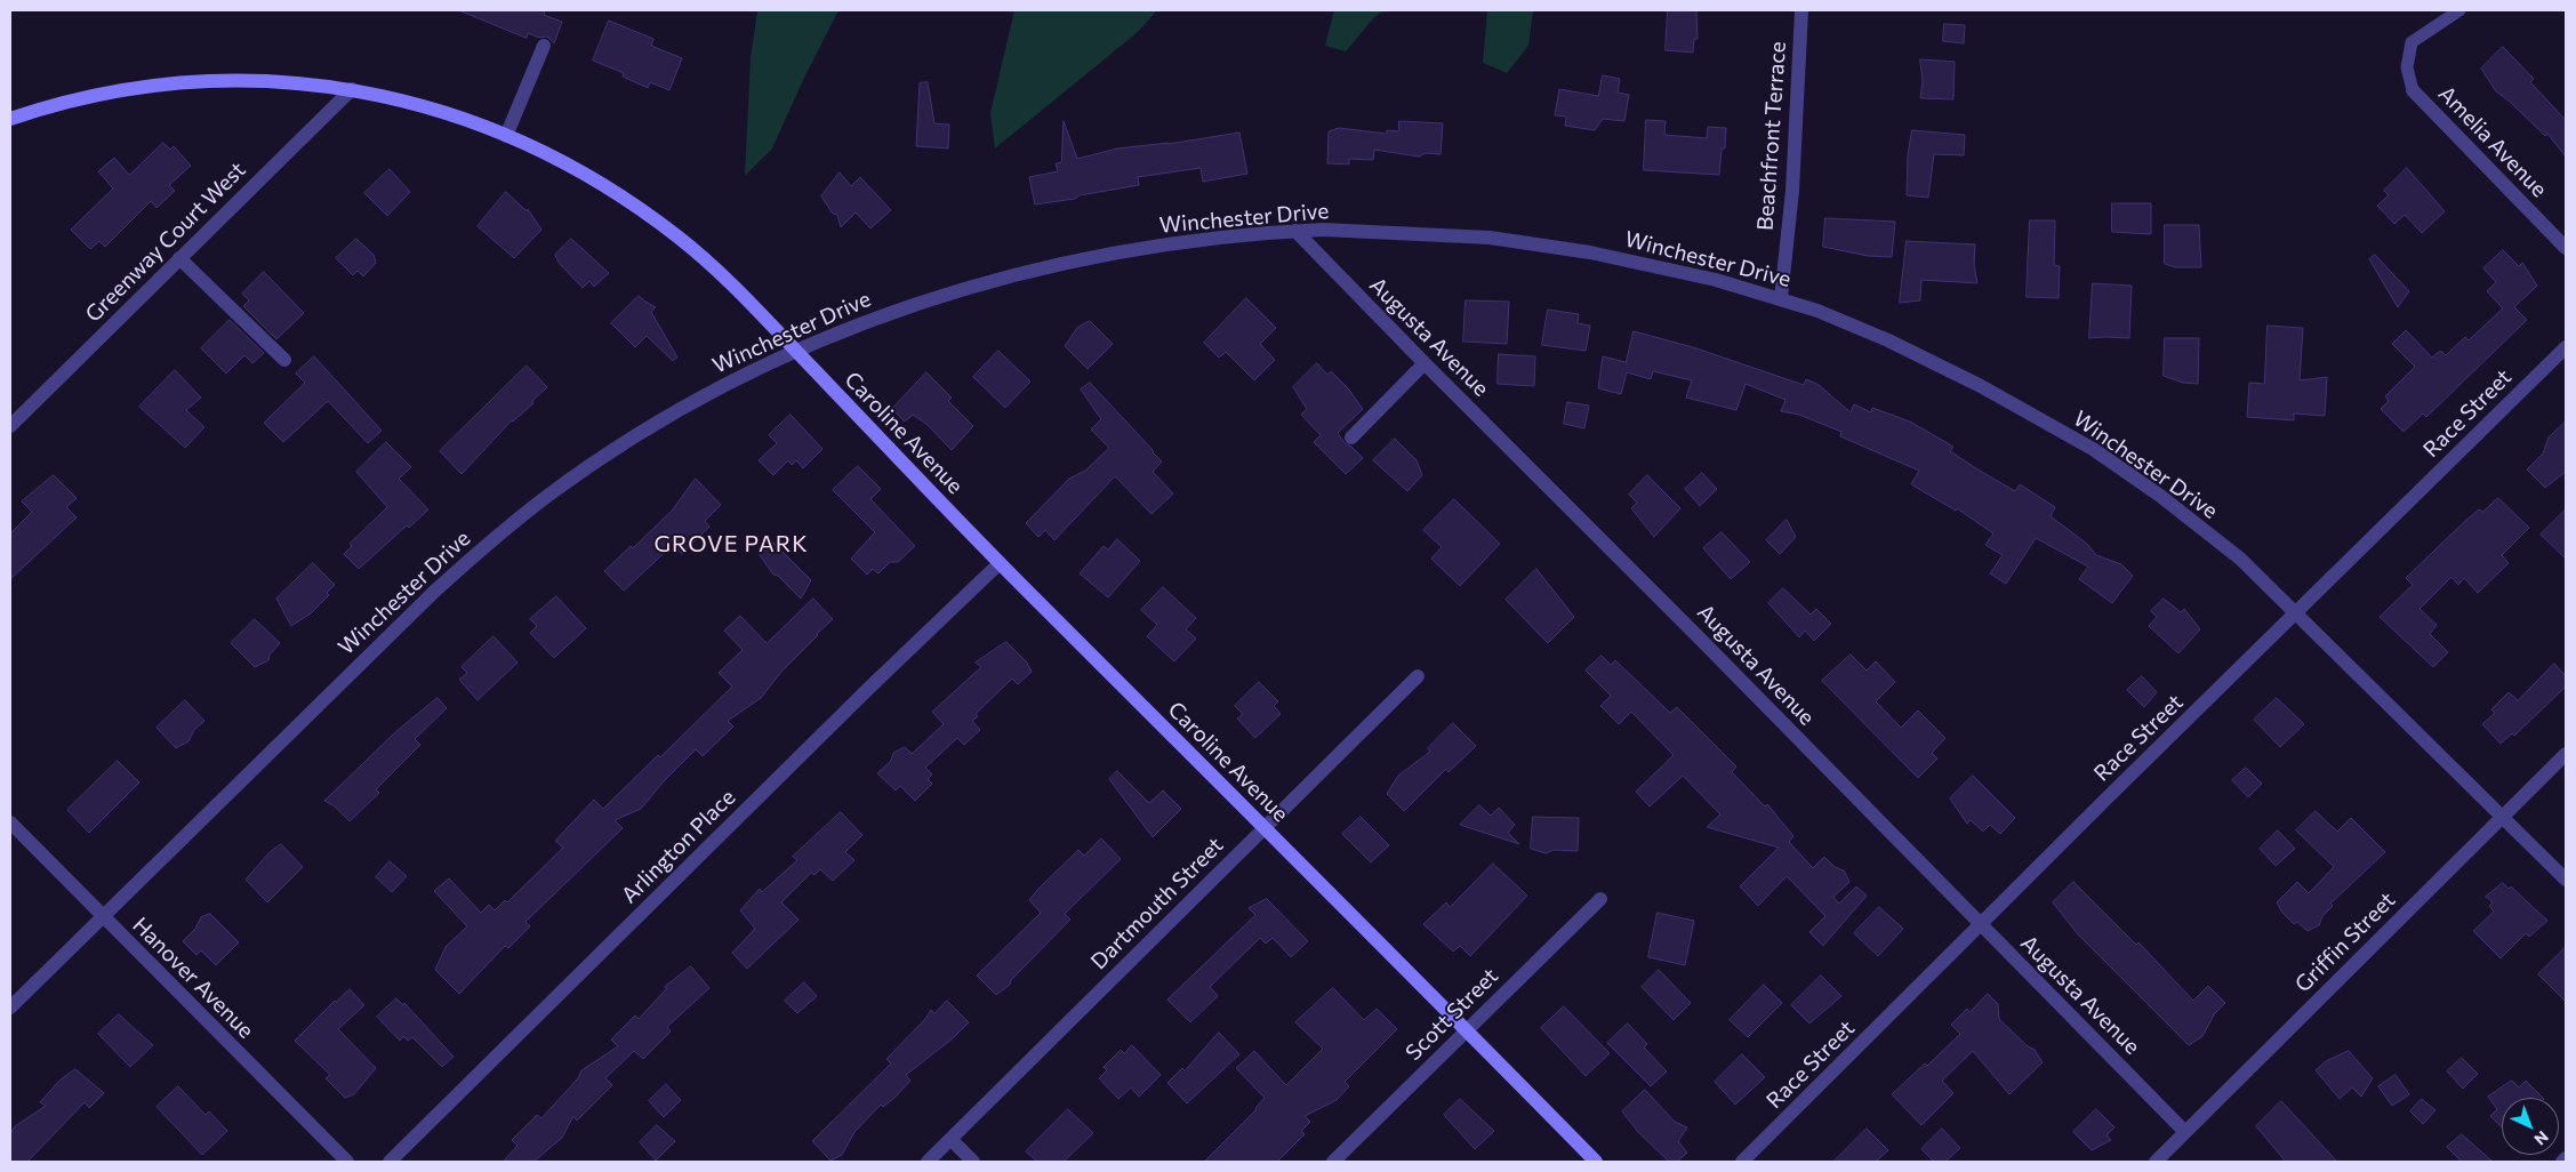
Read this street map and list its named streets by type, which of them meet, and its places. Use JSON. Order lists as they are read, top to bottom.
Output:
{
  "streets": {
    "street": [
      "Beachfront Terrace",
      "Amelia Avenue",
      "Winchester Drive",
      "Greenway Court West",
      "Augusta Avenue",
      "Race Street",
      "Caroline Avenue",
      "Arlington Place",
      "Dartmouth Street",
      "Griffin Street",
      "Hanover Avenue",
      "Scott Street"
    ]
  },
  "crossings": [
    ["Beachfront Terrace", "Winchester Drive"],
    ["Winchester Drive", "Augusta Avenue"],
    ["Winchester Drive", "Race Street"],
    ["Winchester Drive", "Caroline Avenue"],
    ["Winchester Drive", "Griffin Street"],
    ["Winchester Drive", "Hanover Avenue"],
    ["Greenway Court West", "Caroline Avenue"],
    ["Augusta Avenue", "Race Street"],
    ["Augusta Avenue", "Griffin Street"],
    ["Caroline Avenue", "Arlington Place"],
    ["Caroline Avenue", "Dartmouth Street"],
    ["Caroline Avenue", "Scott Street"]
  ],
  "districts": ["GROVE PARK"],
  "north": "bottom right"
}
